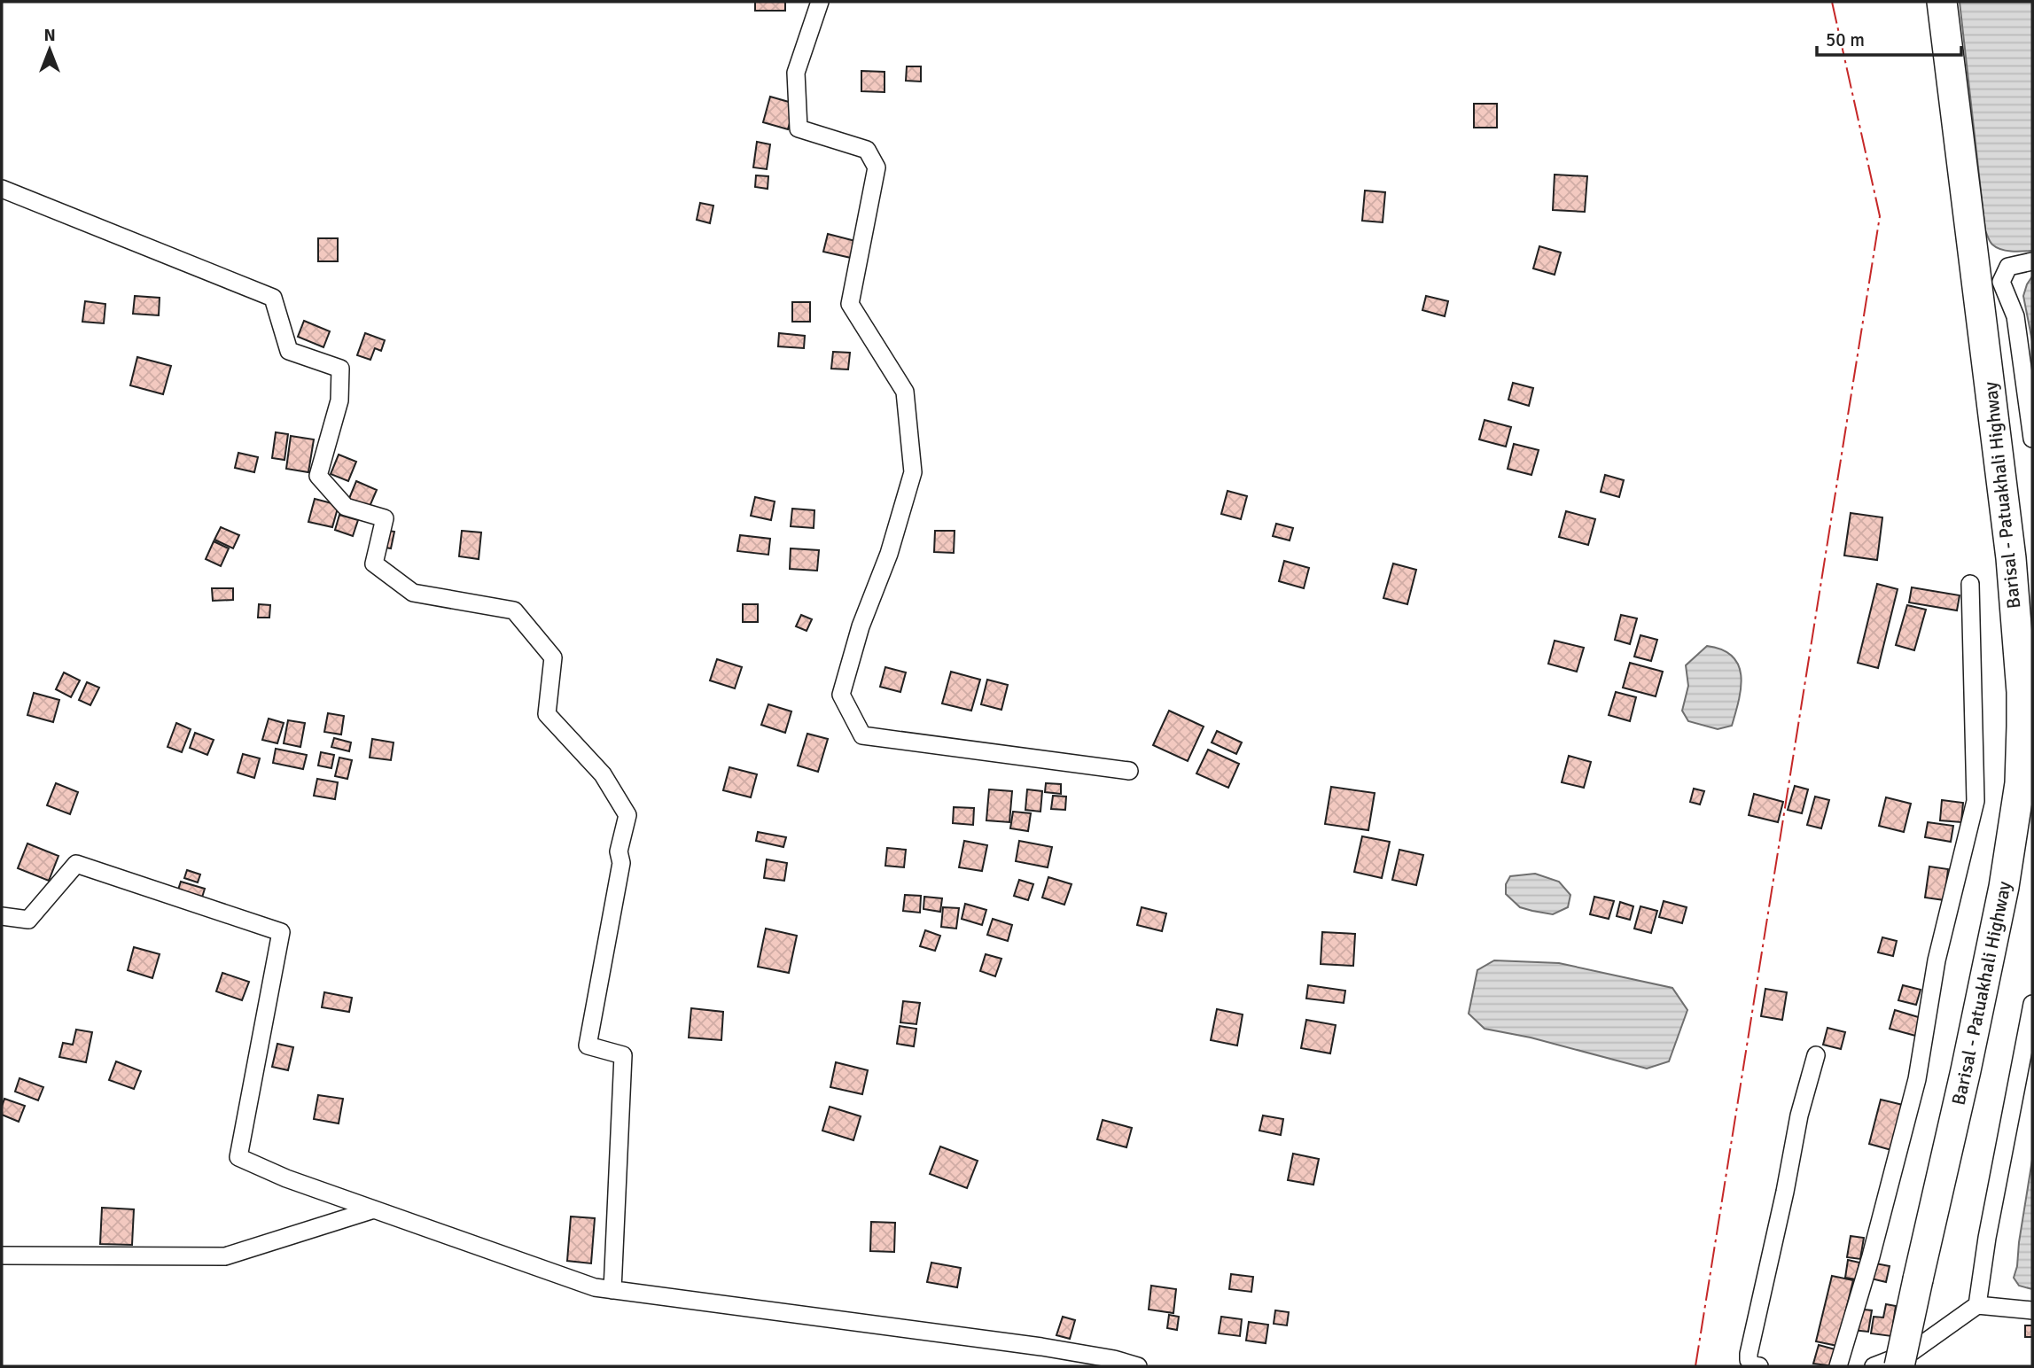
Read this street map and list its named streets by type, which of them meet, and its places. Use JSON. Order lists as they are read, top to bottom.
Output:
{
  "streets": {
    "highway": ["Barisal - Patuakhali Highway"]
  },
  "scale_bar": "50 m",
  "north": "top"
}
